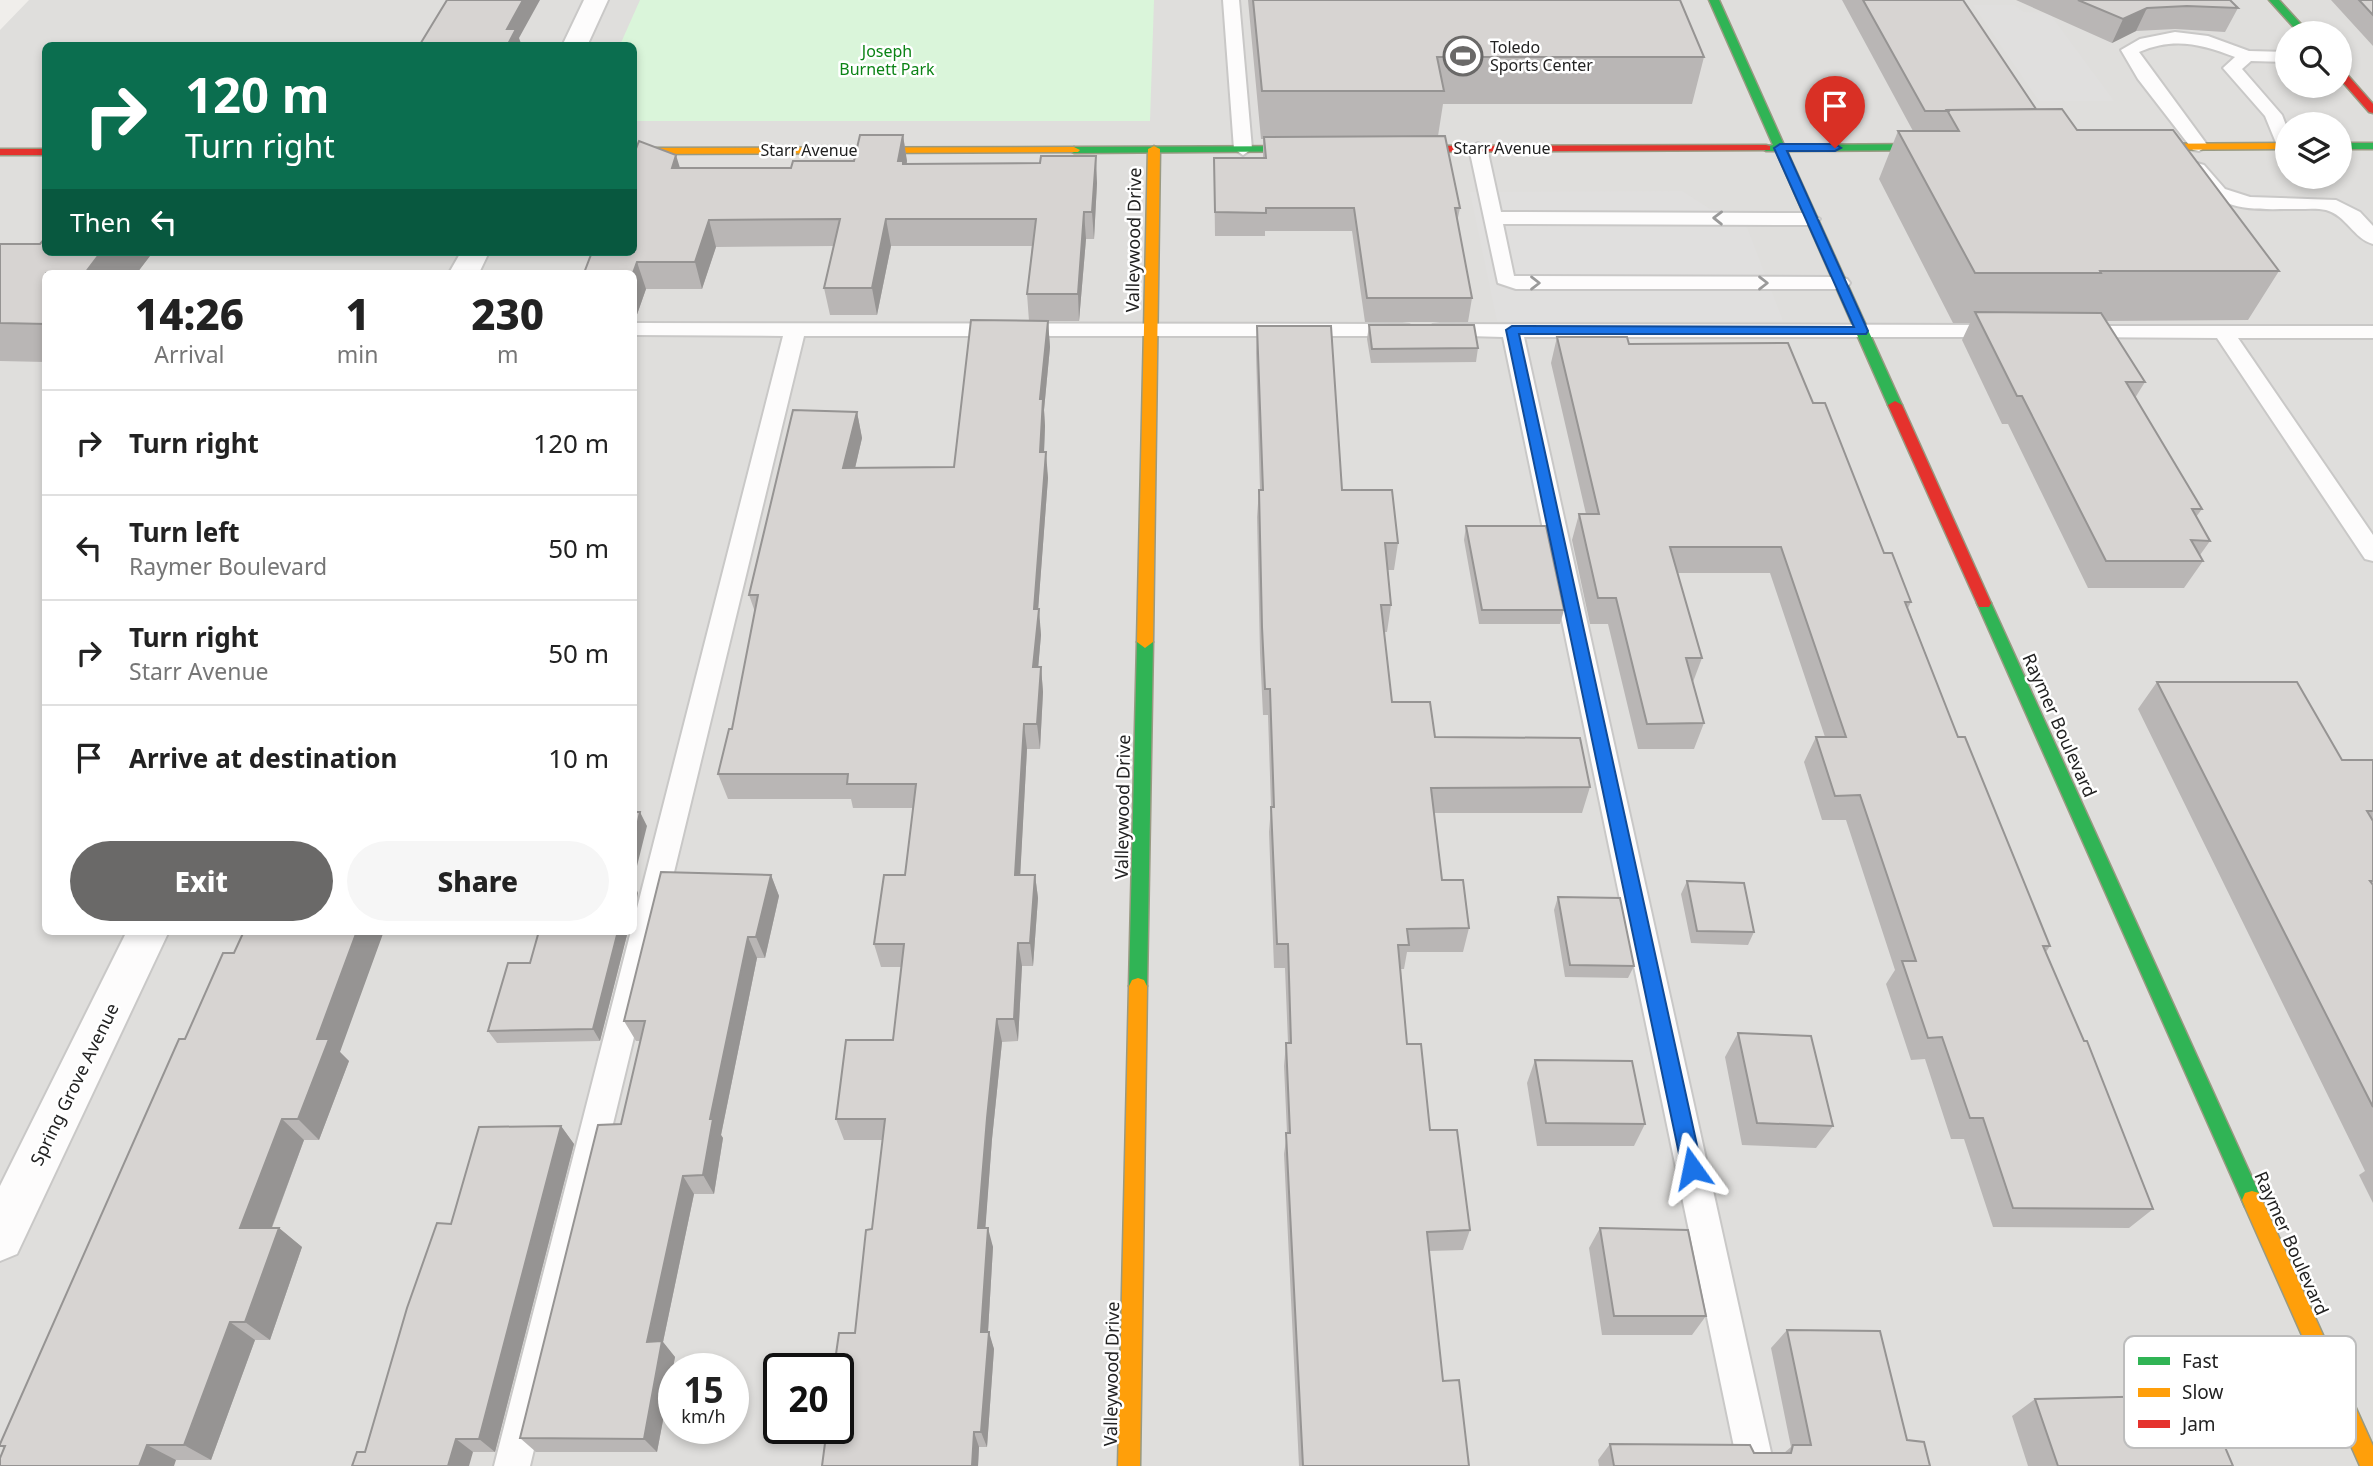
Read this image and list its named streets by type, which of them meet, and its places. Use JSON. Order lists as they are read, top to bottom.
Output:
{
  "streets": {
    "street": [
      "Starr Avenue",
      "Valleywood Drive",
      "Raymer Boulevard",
      "Spring Grove Avenue"
    ]
  },
  "crossings": [
    ["Starr Avenue", "Valleywood Drive"],
    ["Starr Avenue", "Raymer Boulevard"]
  ],
  "parks": ["Joseph Burnett Park"],
  "places": {
    "sports": ["Toledo Sports Center"]
  },
  "legend": ["Fast", "Slow", "Jam"],
  "page": {
    "turn": ["120 m", "Turn right"],
    "then": "Then",
    "eta": [
      "14:26",
      "Arrival",
      "1",
      "min",
      "230",
      "m"
    ],
    "list": [
      {
        "name": "Turn right",
        "value": "120 m"
      },
      {
        "name": "Turn left",
        "note": "Raymer Boulevard",
        "value": "50 m"
      },
      {
        "name": "Turn right",
        "note": "Starr Avenue",
        "value": "50 m"
      },
      {
        "name": "Arrive at destination",
        "value": "10 m"
      }
    ],
    "buttons": ["Exit", "Share"],
    "speed": "15 km/h",
    "limit": "20"
  }
}
